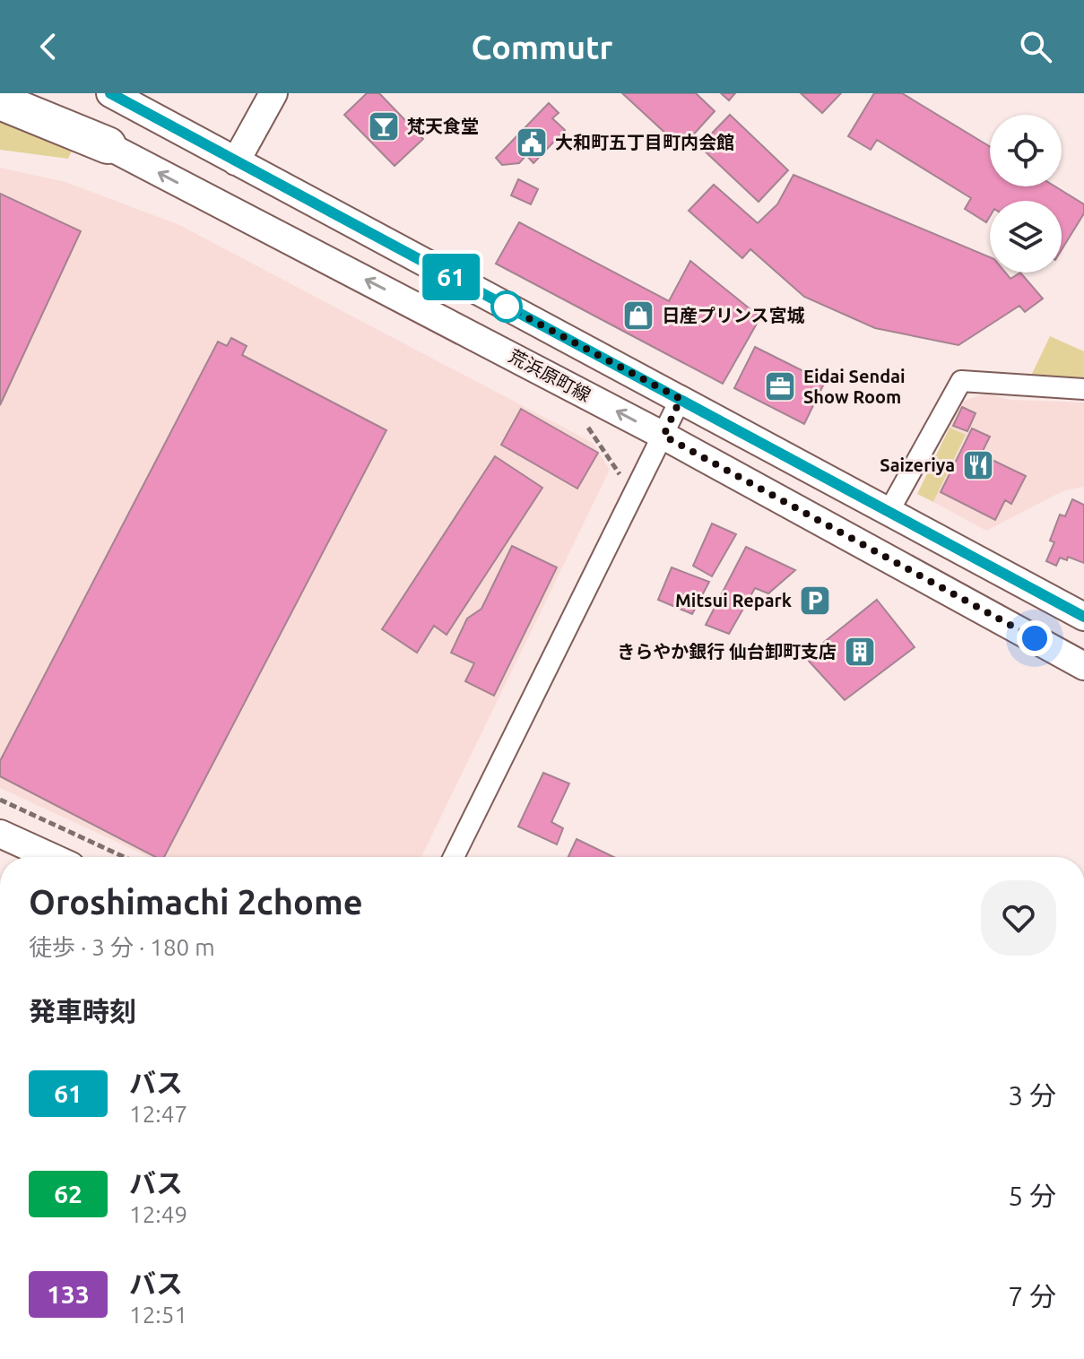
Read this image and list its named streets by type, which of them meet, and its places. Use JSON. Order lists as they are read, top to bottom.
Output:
{
  "streets": {
    "main road": ["荒浜原町線"]
  },
  "places": {
    "bar": ["梵天食堂"],
    "public building": ["大和町五丁目町内会館"],
    "shop": ["日産プリンス宮城"],
    "office": ["Eidai Sendai Show Room"],
    "restaurant": ["Saizeriya"],
    "parking": ["Mitsui Repark"],
    "building": ["きらやか銀行 仙台卸町支店"]
  },
  "lines": ["bus line 61"],
  "page": {
    "header": "Commutr",
    "on_map": "61",
    "heading": [
      ["Oroshimachi 2chome", "徒歩 · 3 分 · 180 m"],
      "発車時刻"
    ],
    "list": [
      {
        "mark": "61",
        "name": "バス",
        "note": "12:47",
        "value": "3 分"
      },
      {
        "mark": "62",
        "name": "バス",
        "note": "12:49",
        "value": "5 分"
      },
      {
        "mark": "133",
        "name": "バス",
        "note": "12:51",
        "value": "7 分"
      }
    ]
  }
}
